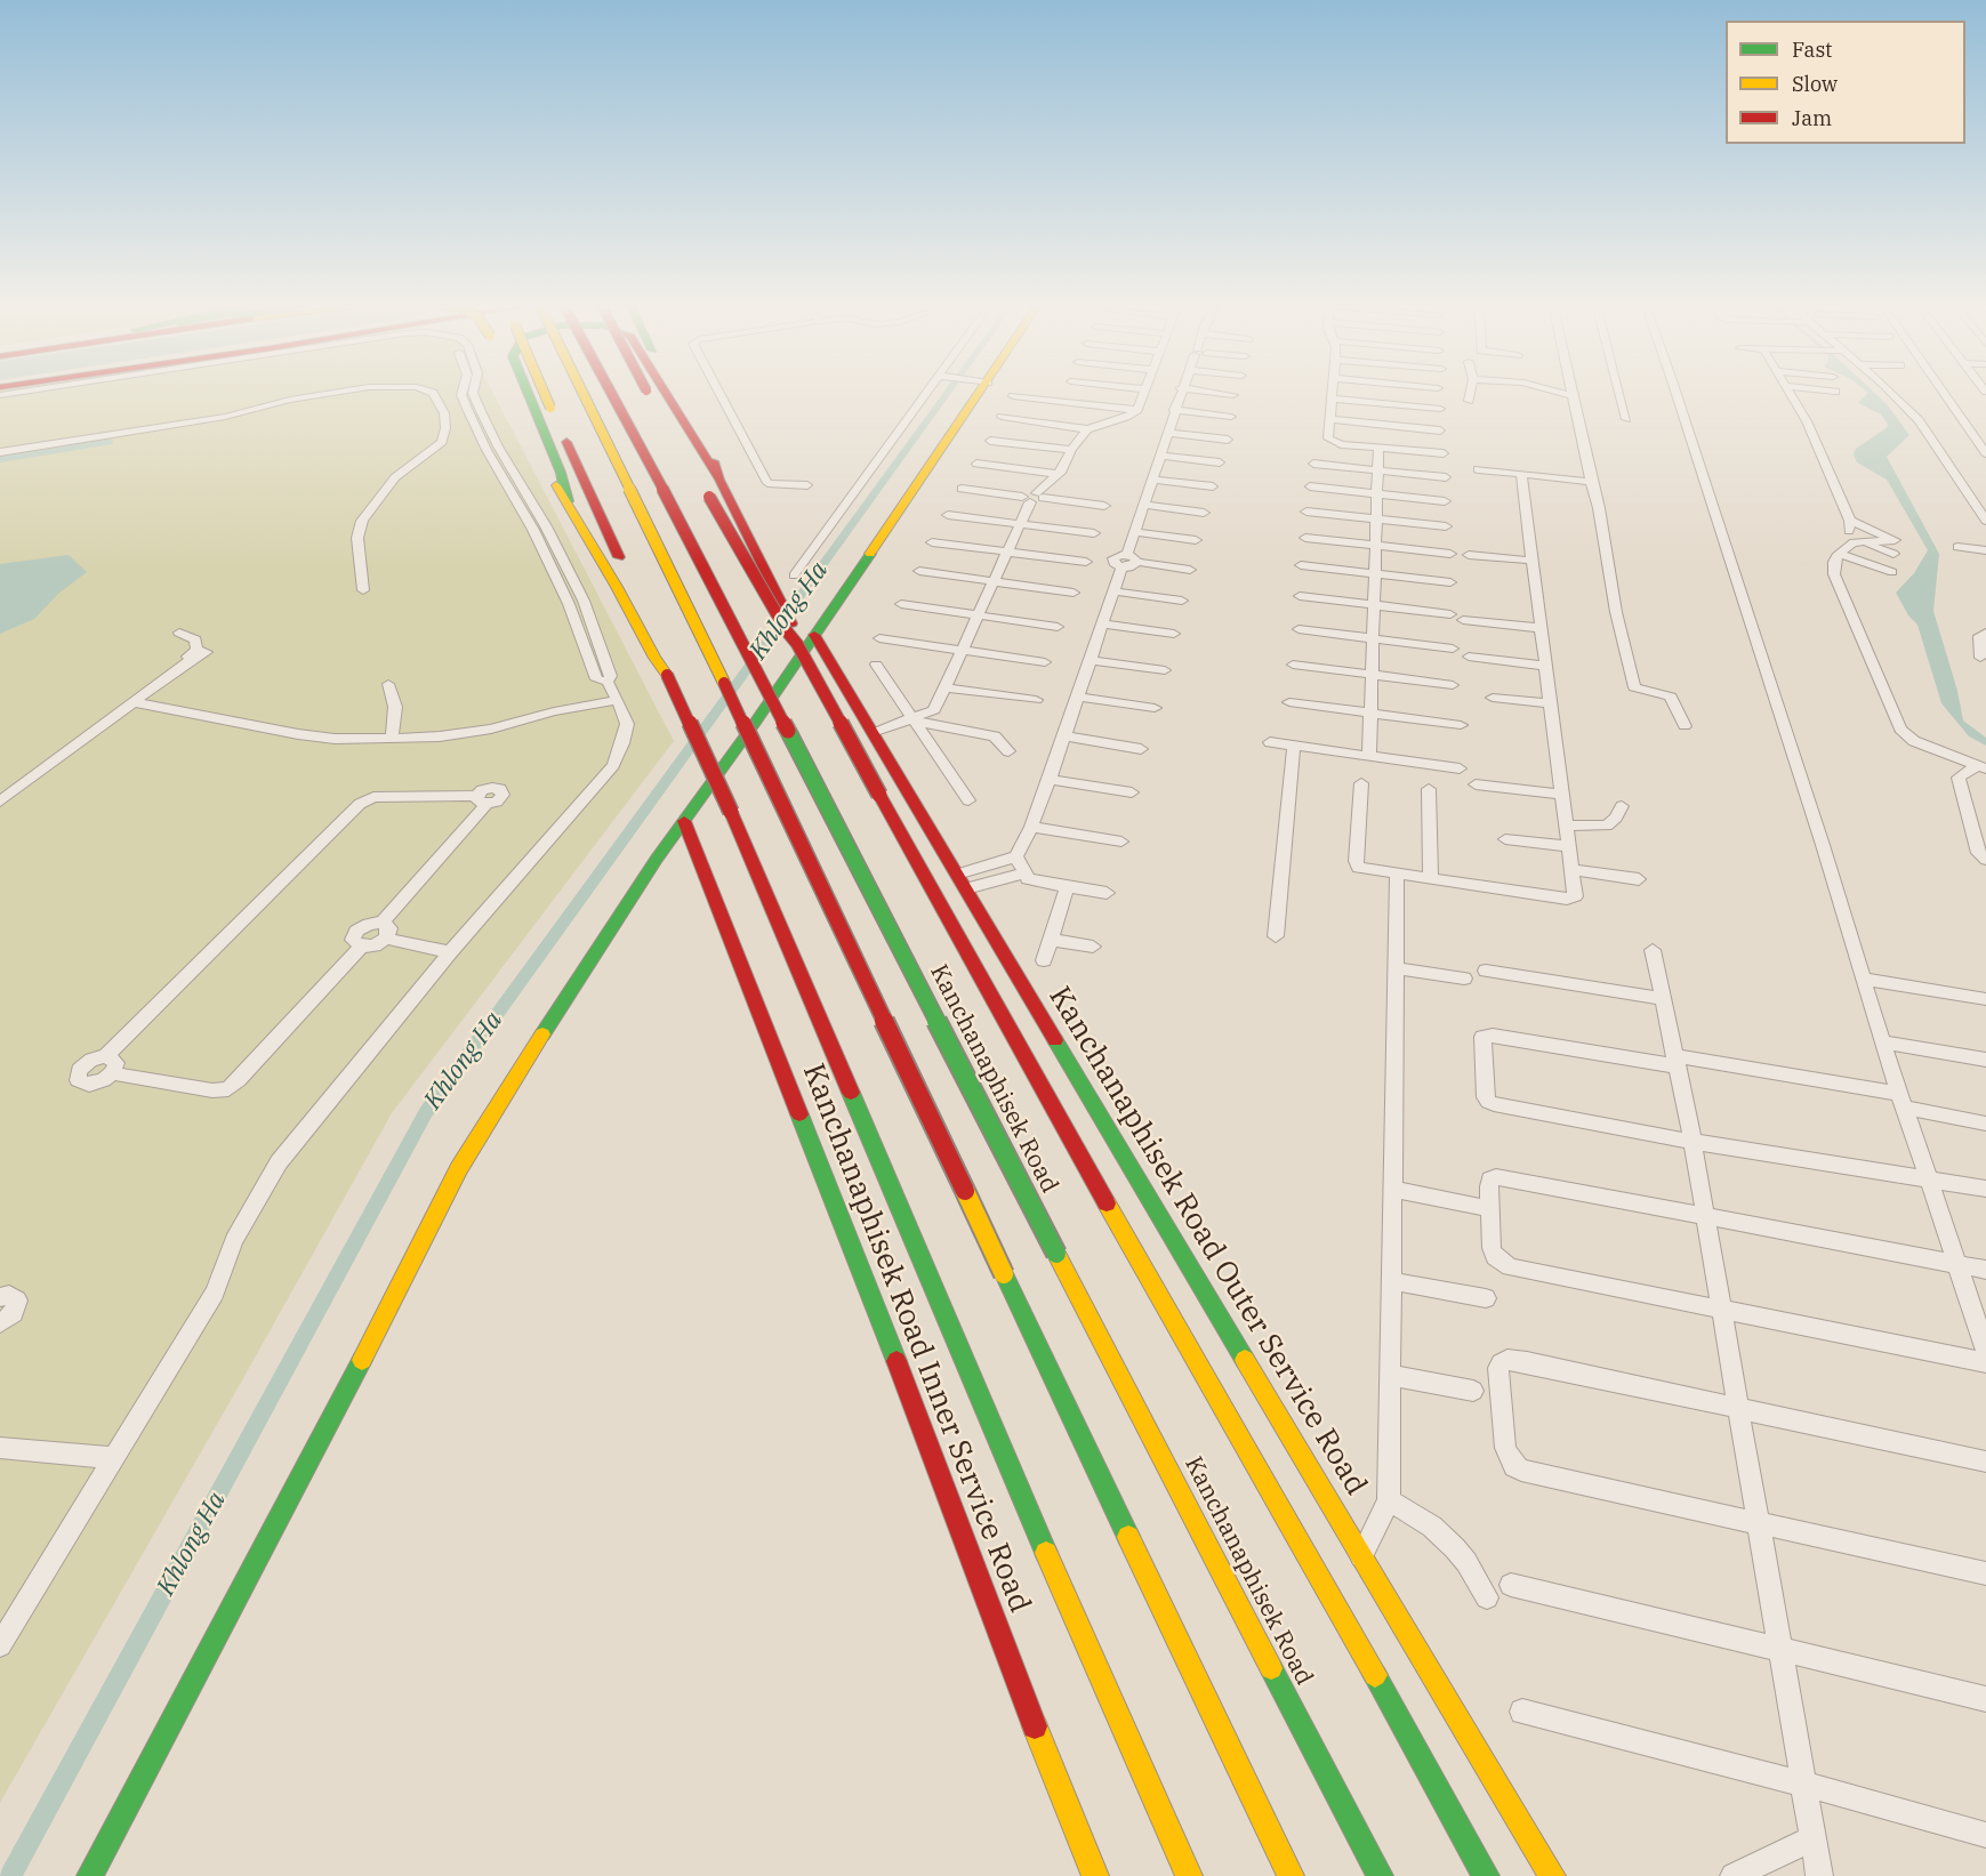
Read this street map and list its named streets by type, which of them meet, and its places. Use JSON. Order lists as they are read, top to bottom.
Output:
{
  "streets": {
    "main road": ["Kanchanaphisek Road", "Kanchanaphisek Road Outer Service Road", "Kanchanaphisek Road Inner Service Road"]
  },
  "water": ["Khlong Ha"],
  "legend": ["Fast", "Slow", "Jam"]
}
